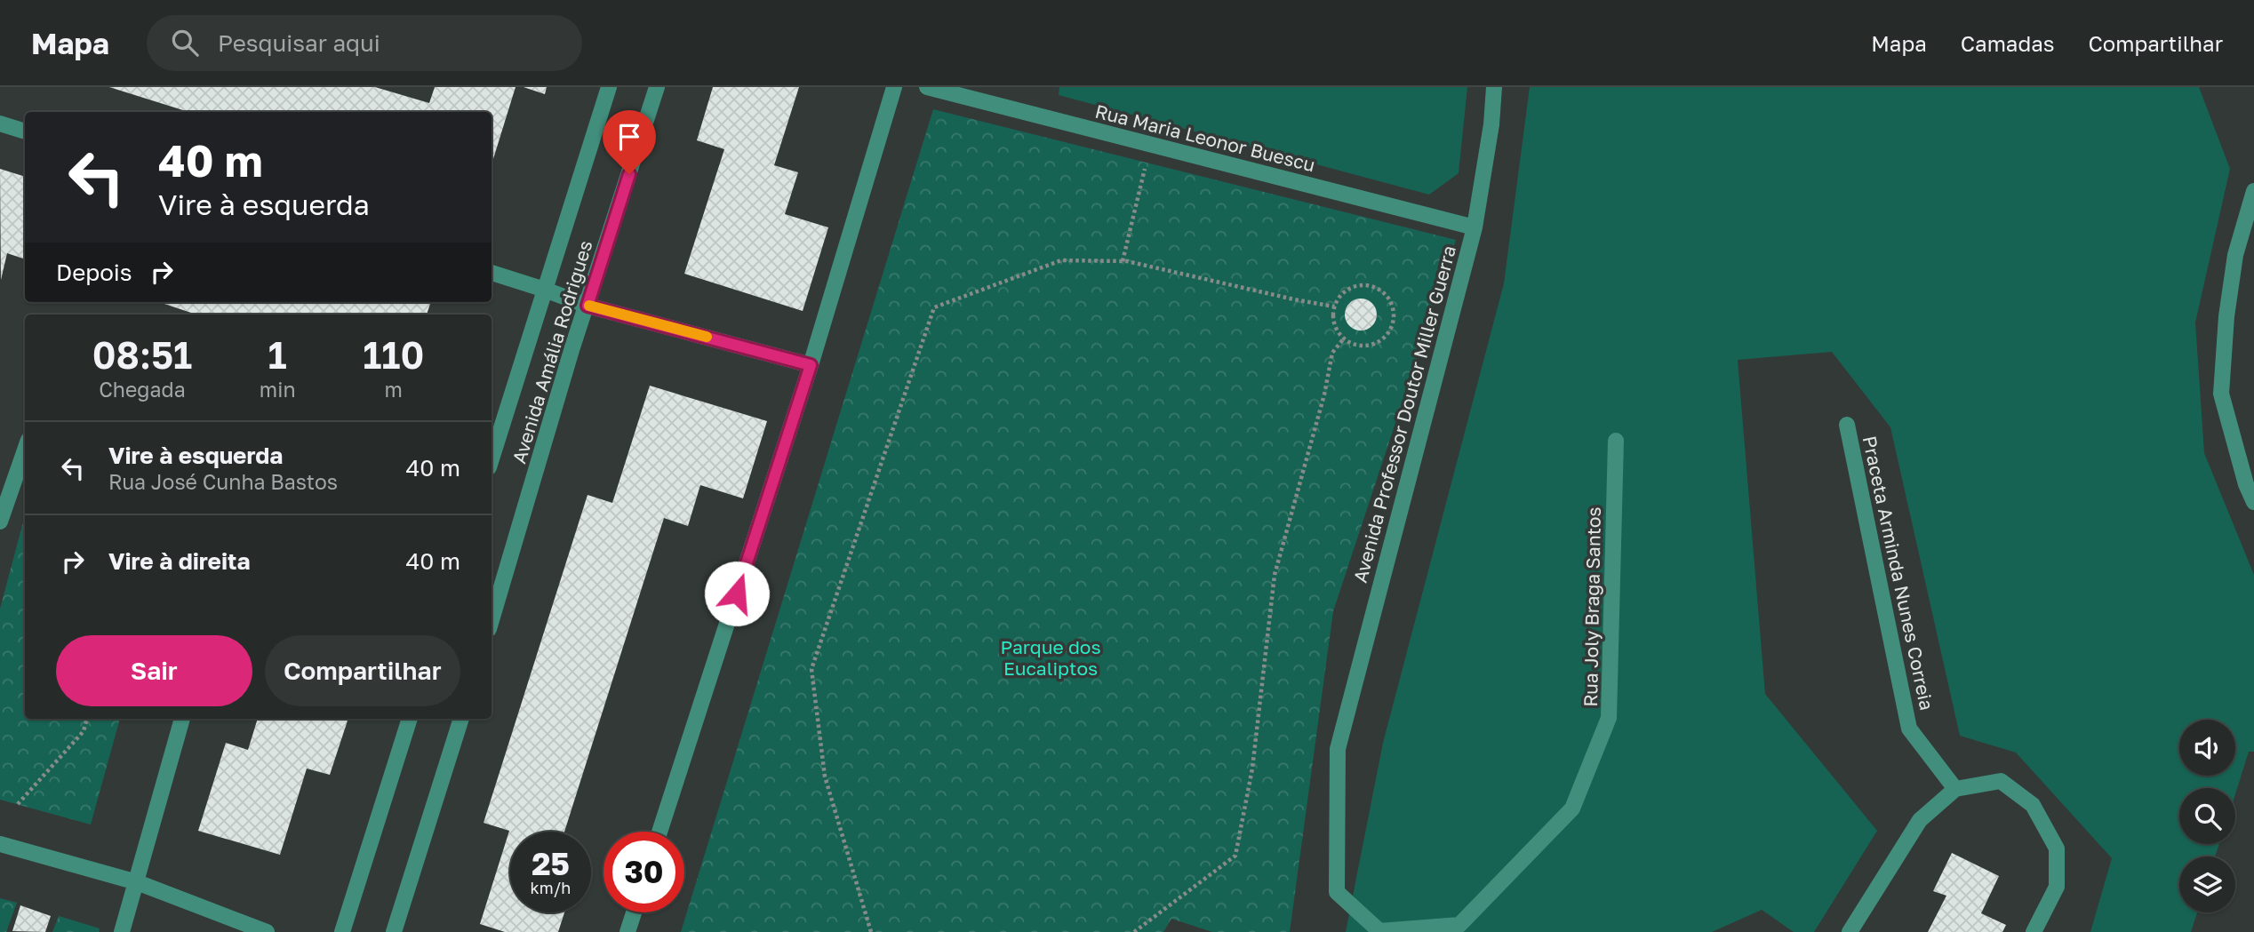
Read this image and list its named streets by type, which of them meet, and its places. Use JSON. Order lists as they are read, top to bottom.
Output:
{
  "streets": {
    "street": [
      "Rua Maria Leonor Buescu",
      "Avenida Amália Rodrigues",
      "Avenida Professor Doutor Miller Guerra",
      "Praceta Arminda Nunes Correia",
      "Rua Joly Braga Santos"
    ]
  },
  "crossings": [
    ["Rua Maria Leonor Buescu", "Avenida Professor Doutor Miller Guerra"],
    ["Avenida Professor Doutor Miller Guerra", "Rua Joly Braga Santos"]
  ],
  "parks": ["Parque dos Eucaliptos"],
  "page": {
    "header": "Mapa",
    "search": "Pesquisar aqui",
    "nav": ["Mapa", "Camadas", "Compartilhar"],
    "turn": ["40 m", "Vire à esquerda"],
    "then": "Depois",
    "eta": [
      "08:51",
      "Chegada",
      "1",
      "min",
      "110",
      "m"
    ],
    "list": [
      {
        "name": "Vire à esquerda",
        "note": "Rua José Cunha Bastos",
        "value": "40 m"
      },
      {
        "name": "Vire à direita",
        "value": "40 m"
      }
    ],
    "buttons": ["Sair", "Compartilhar"],
    "speed": "25 km/h",
    "limit": "30"
  }
}
